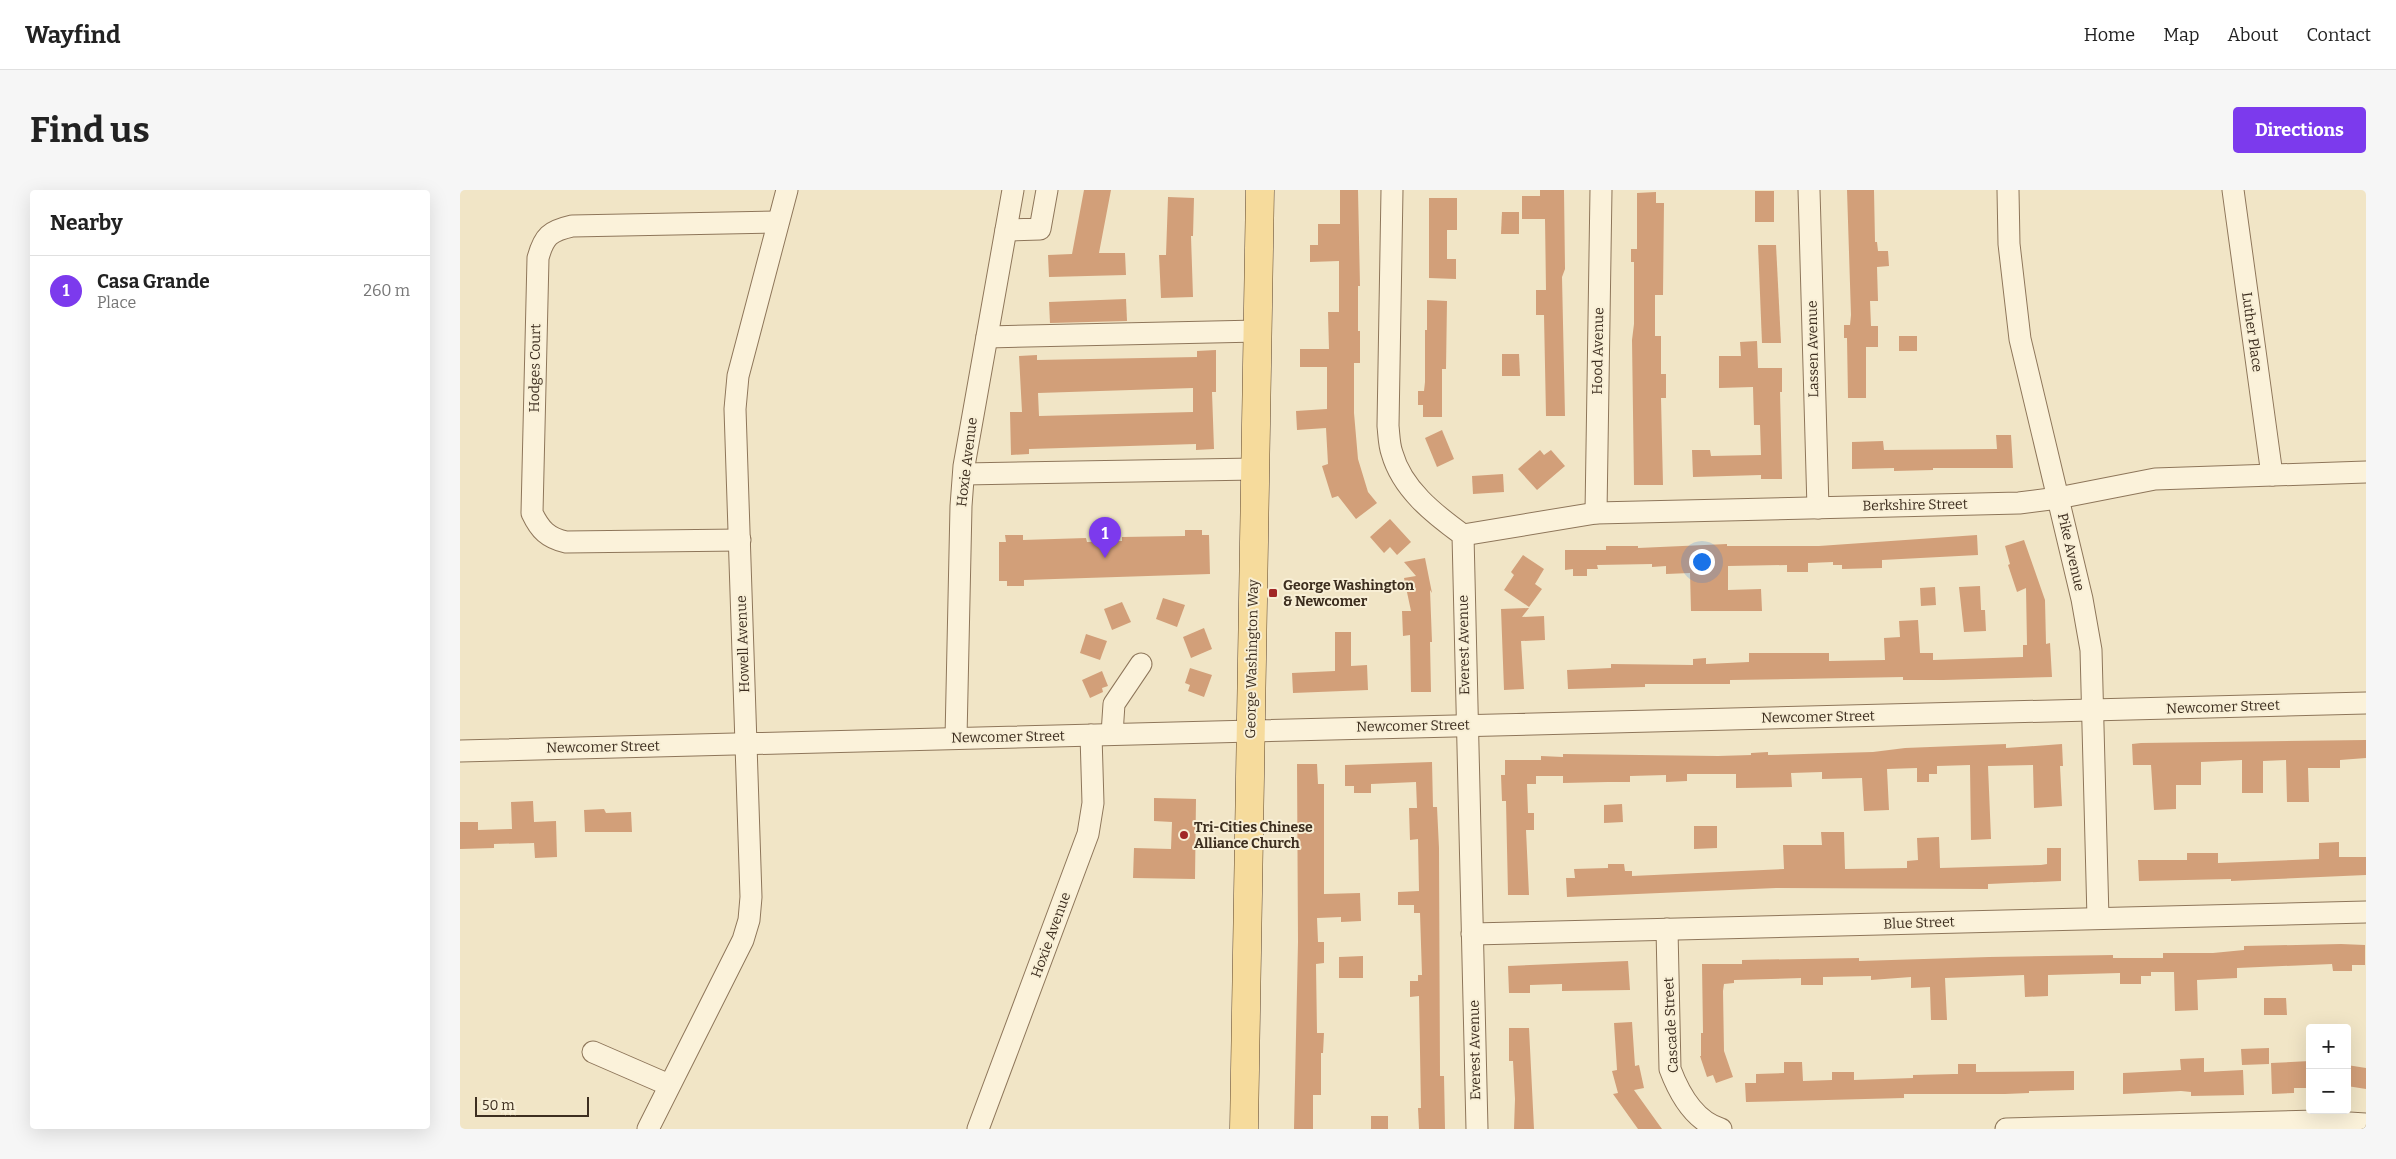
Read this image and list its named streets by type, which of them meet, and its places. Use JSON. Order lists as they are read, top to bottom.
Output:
{
  "streets": {
    "main road": ["George Washington Way"],
    "street": [
      "Luther Place",
      "Lassen Avenue",
      "Hood Avenue",
      "Hodges Court",
      "Hoxie Avenue",
      "Berkshire Street",
      "Pike Avenue",
      "Howell Avenue",
      "Everest Avenue",
      "Newcomer Street",
      "Blue Street",
      "Cascade Street"
    ]
  },
  "crossings": [
    ["Luther Place", "Berkshire Street"],
    ["Lassen Avenue", "Berkshire Street"],
    ["Hood Avenue", "Berkshire Street"],
    ["Hodges Court", "Howell Avenue"],
    ["Hoxie Avenue", "Newcomer Street"],
    ["Berkshire Street", "Pike Avenue"],
    ["Berkshire Street", "Everest Avenue"],
    ["Pike Avenue", "Newcomer Street"],
    ["Pike Avenue", "Blue Street"],
    ["Howell Avenue", "Newcomer Street"],
    ["Everest Avenue", "Newcomer Street"],
    ["Everest Avenue", "Blue Street"],
    ["George Washington Way", "Newcomer Street"],
    ["Blue Street", "Cascade Street"]
  ],
  "places": {
    "transit": ["George Washington & Newcomer"],
    "other": ["Tri-Cities Chinese Alliance Church"]
  },
  "scale_bar": "50 m",
  "page": {
    "header": "Wayfind",
    "nav": [
      "Home",
      "Map",
      "About",
      "Contact"
    ],
    "buttons": "Directions",
    "title": "Find us",
    "heading": "Nearby",
    "list": [
      {
        "mark": "1",
        "name": "Casa Grande",
        "note": "Place",
        "value": "260 m"
      }
    ],
    "pins": "1",
    "map_buttons": ["+", "−"],
    "scale": "50 m"
  }
}
